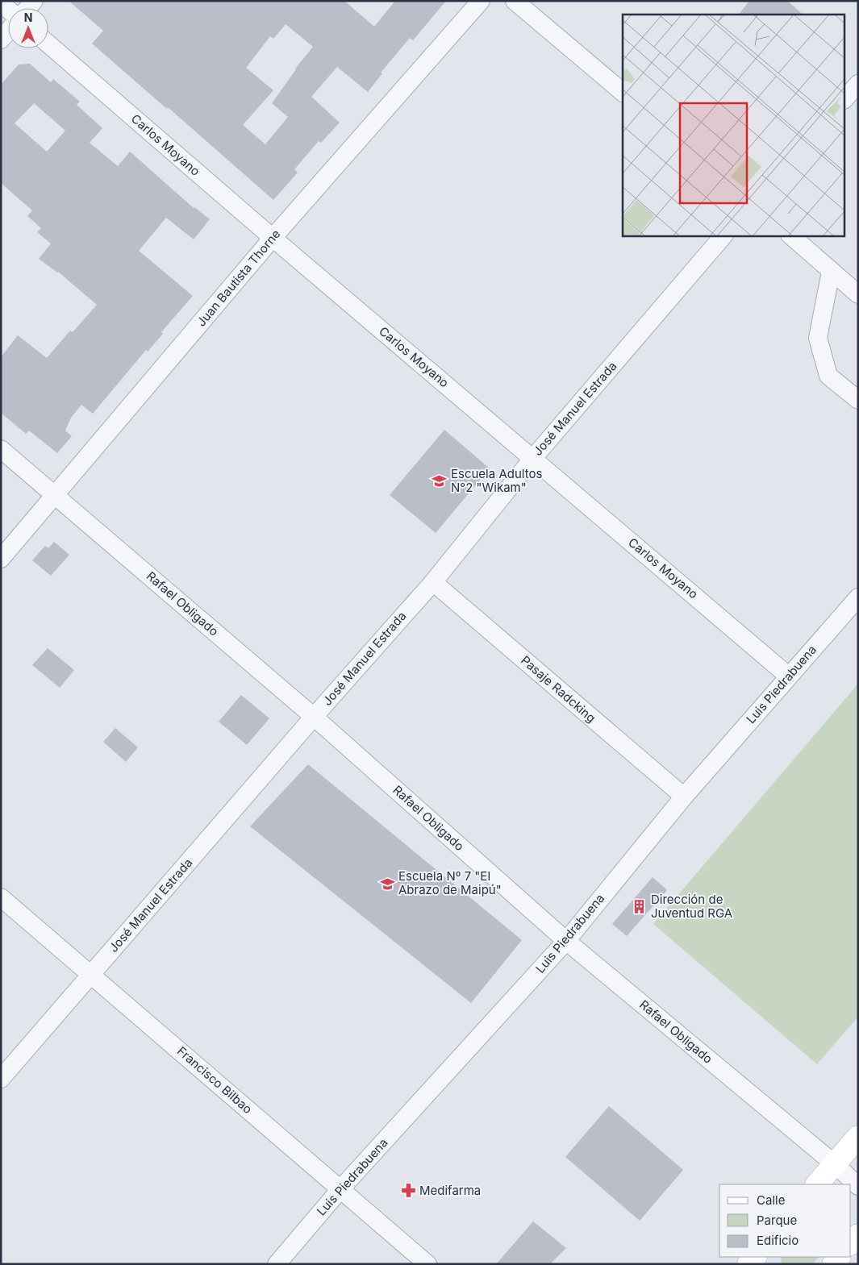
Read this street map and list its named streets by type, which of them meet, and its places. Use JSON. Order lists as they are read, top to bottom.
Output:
{
  "streets": {
    "street": [
      "Carlos Moyano",
      "Juan Bautista Thorne",
      "José Manuel Estrada",
      "Rafael Obligado",
      "Luis Piedrabuena",
      "Pasaje Radcking",
      "Francisco Bilbao"
    ]
  },
  "crossings": [
    ["Carlos Moyano", "Juan Bautista Thorne"],
    ["Carlos Moyano", "José Manuel Estrada"],
    ["Carlos Moyano", "Luis Piedrabuena"],
    ["Juan Bautista Thorne", "Rafael Obligado"],
    ["José Manuel Estrada", "Rafael Obligado"],
    ["José Manuel Estrada", "Pasaje Radcking"],
    ["José Manuel Estrada", "Francisco Bilbao"],
    ["Rafael Obligado", "Luis Piedrabuena"],
    ["Luis Piedrabuena", "Pasaje Radcking"],
    ["Luis Piedrabuena", "Francisco Bilbao"]
  ],
  "places": {
    "school or university": ["Escuela Adultos N°2 \"Wikam\"", "Escuela Nº 7 \"El Abrazo de Maipú\""],
    "building": ["Dirección de Juventud RGA"],
    "pharmacy": ["Medifarma"]
  },
  "legend": ["Calle", "Parque", "Edificio"],
  "north": "top"
}
